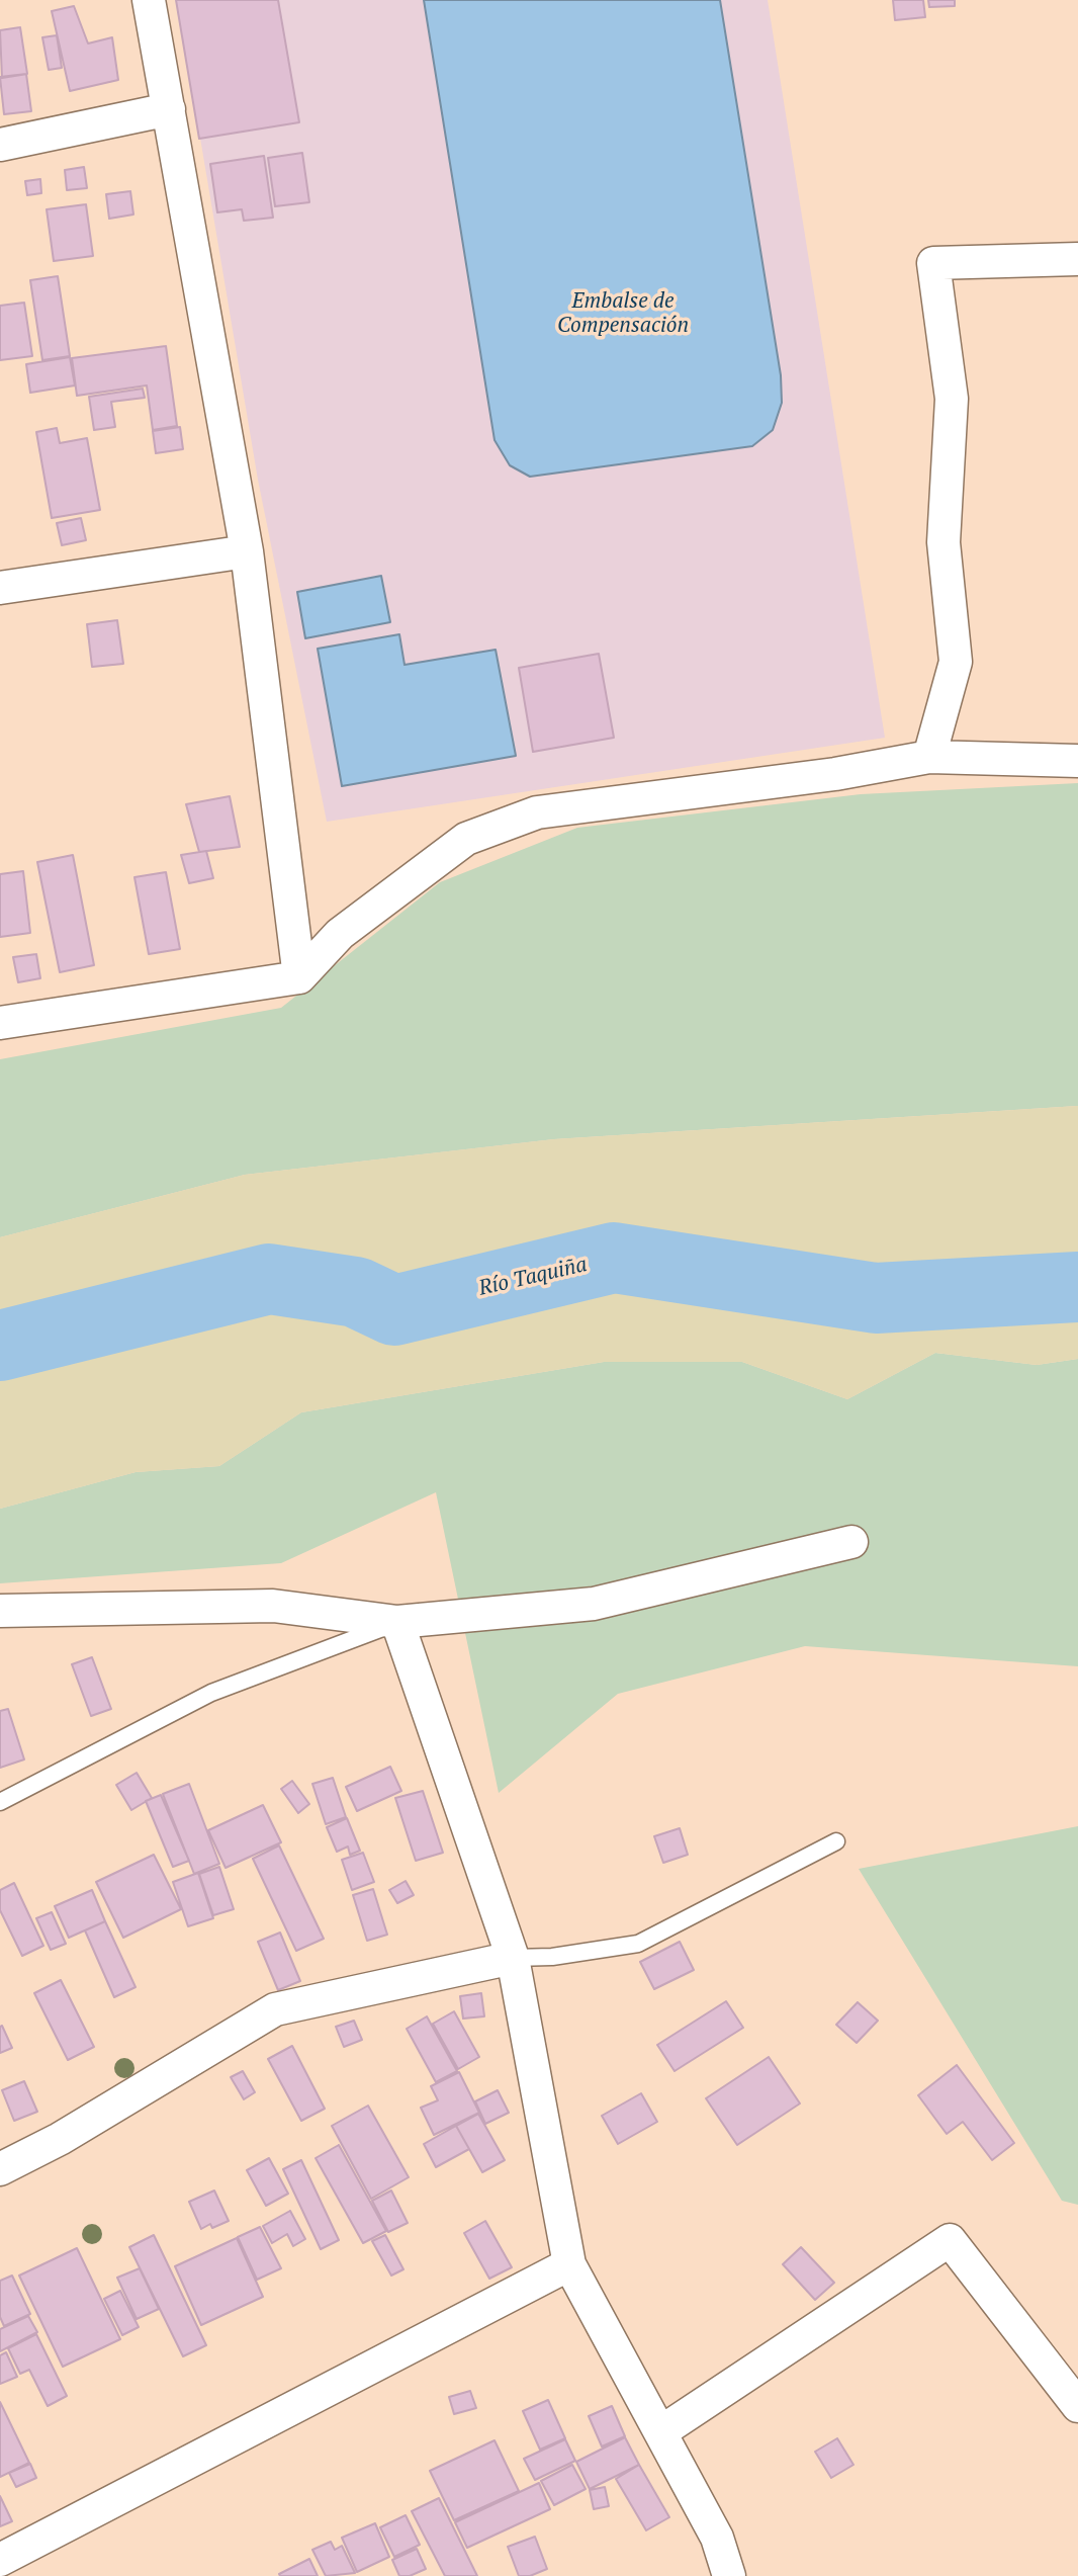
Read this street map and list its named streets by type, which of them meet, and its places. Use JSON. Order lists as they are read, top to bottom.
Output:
{
  "water": ["Embalse de Compensación", "Río Taquiña"]
}
